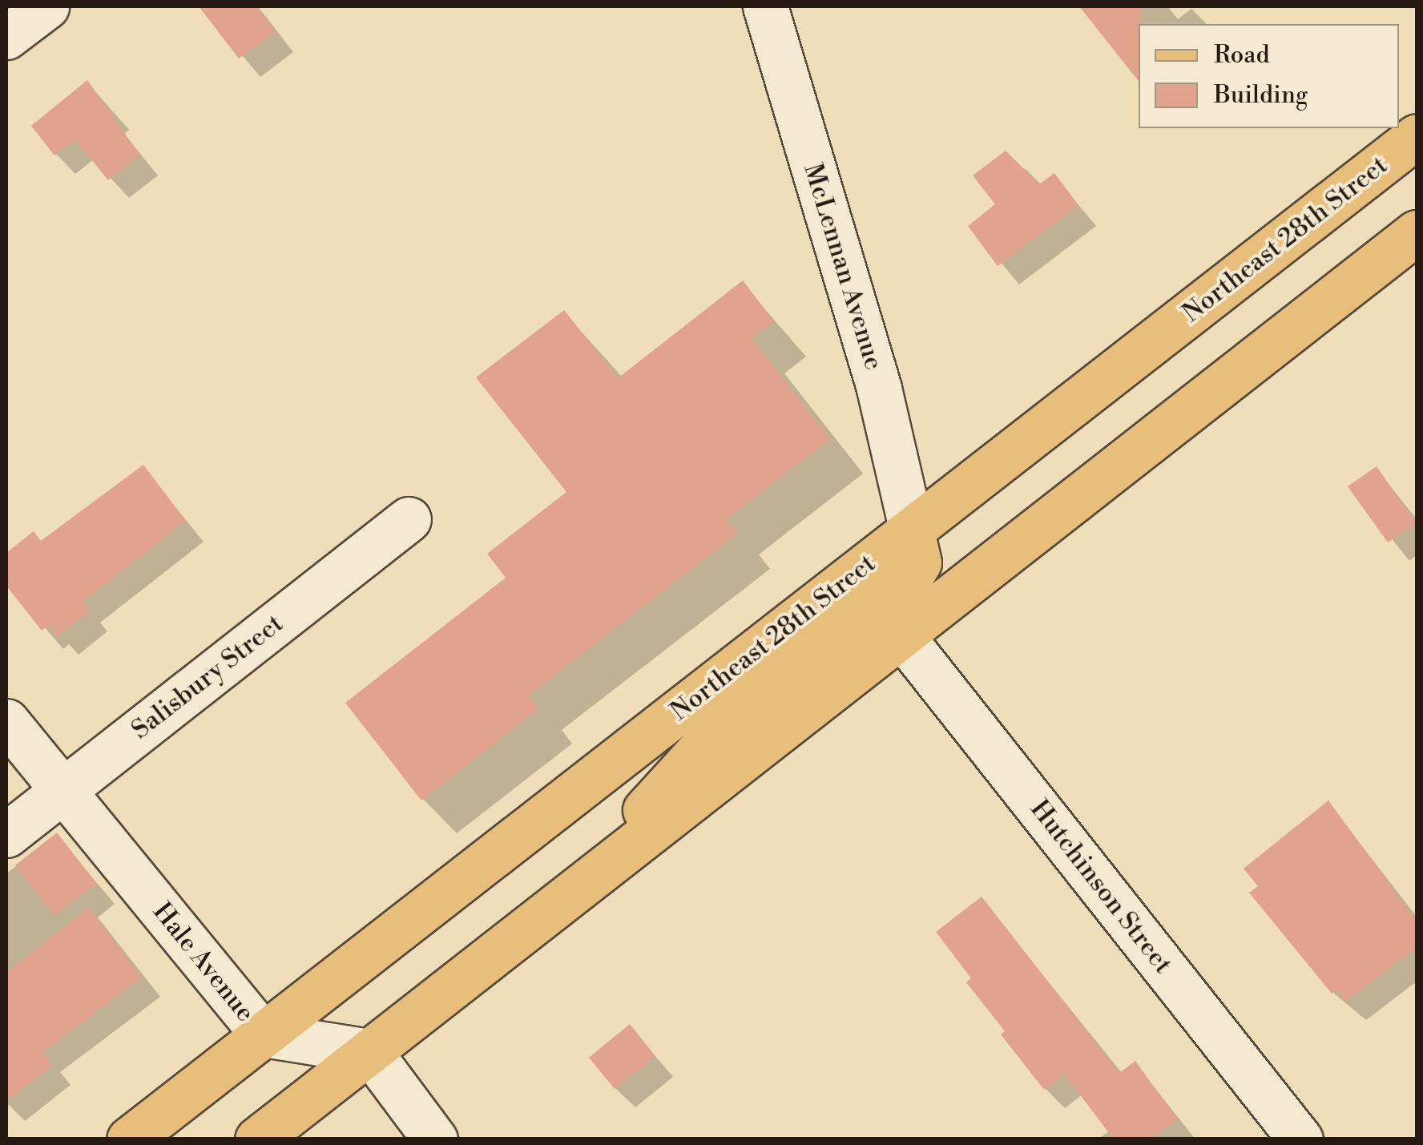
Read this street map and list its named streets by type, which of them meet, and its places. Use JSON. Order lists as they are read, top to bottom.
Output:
{
  "streets": {
    "main road": ["Northeast 28th Street"],
    "street": [
      "McLennan Avenue",
      "Salisbury Street",
      "Hutchinson Street",
      "Hale Avenue"
    ]
  },
  "crossings": [
    ["Northeast 28th Street", "McLennan Avenue"],
    ["Northeast 28th Street", "Hale Avenue"],
    ["Salisbury Street", "Hale Avenue"]
  ],
  "legend": ["Road", "Building"]
}
